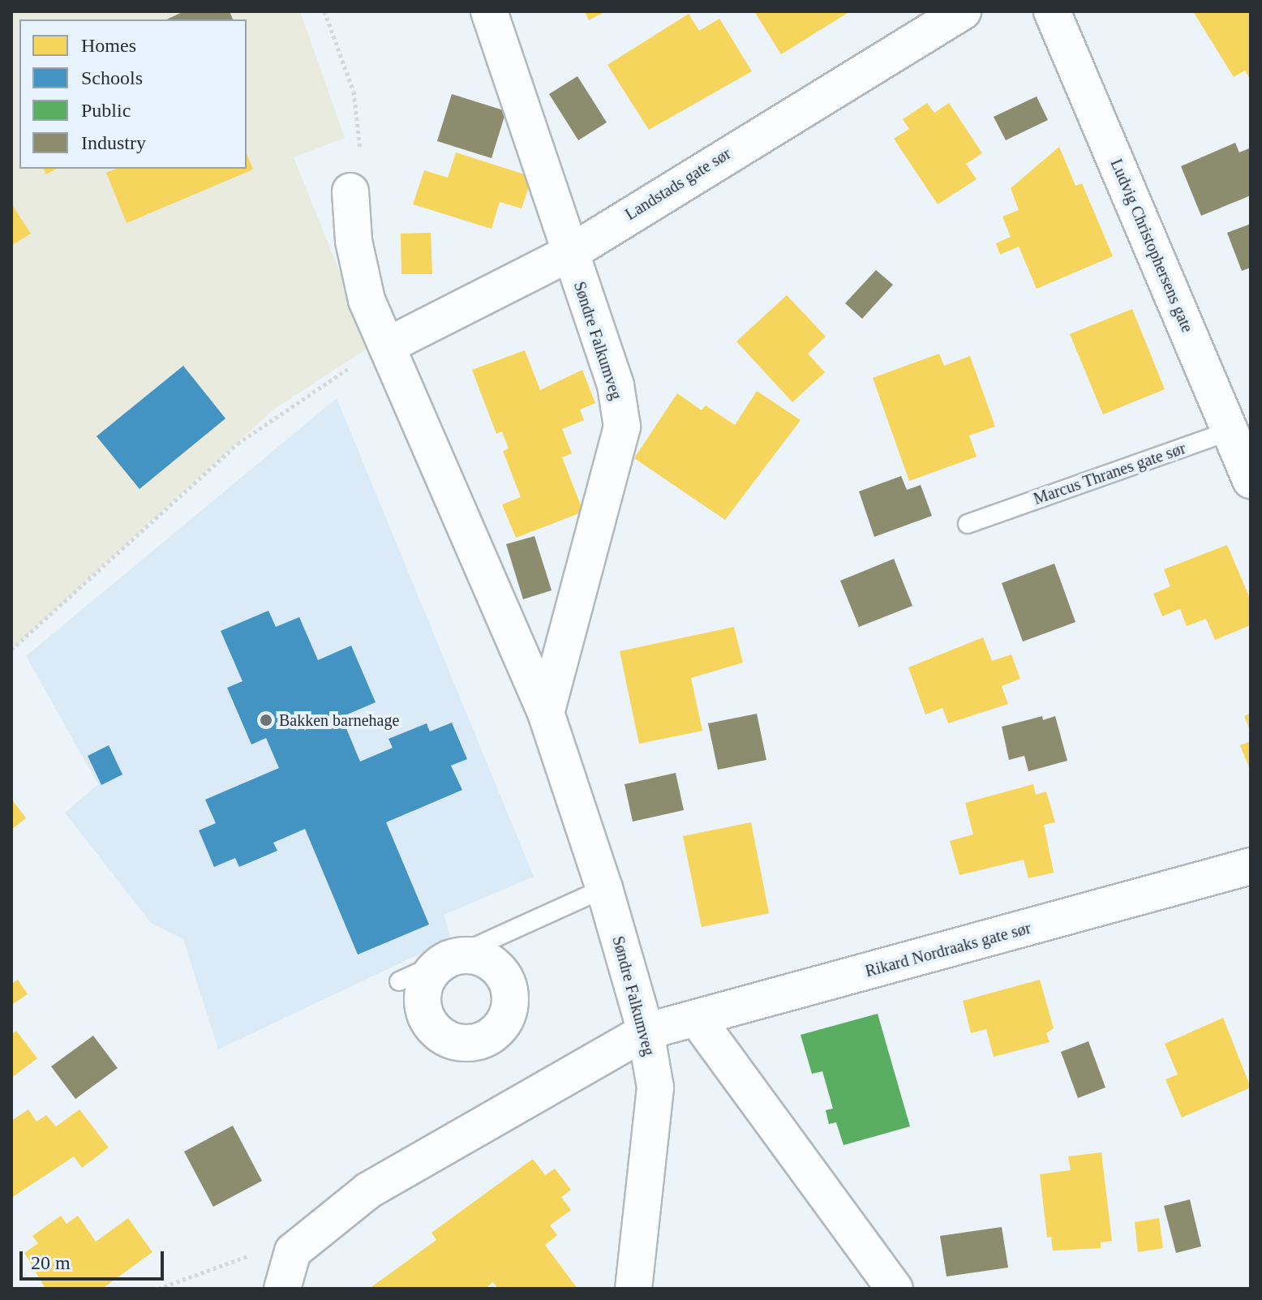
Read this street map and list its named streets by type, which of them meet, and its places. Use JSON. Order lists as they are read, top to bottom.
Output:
{
  "streets": {
    "street": [
      "Landstads gate sør",
      "Ludvig Christophersens gate",
      "Søndre Falkumveg",
      "Rikard Nordraaks gate sør"
    ],
    "lane": ["Marcus Thranes gate sør"]
  },
  "crossings": [
    ["Landstads gate sør", "Søndre Falkumveg"],
    ["Ludvig Christophersens gate", "Marcus Thranes gate sør"],
    ["Søndre Falkumveg", "Rikard Nordraaks gate sør"]
  ],
  "places": ["Bakken barnehage"],
  "legend": [
    "Homes",
    "Schools",
    "Public",
    "Industry"
  ],
  "scale_bar": "20 m"
}
